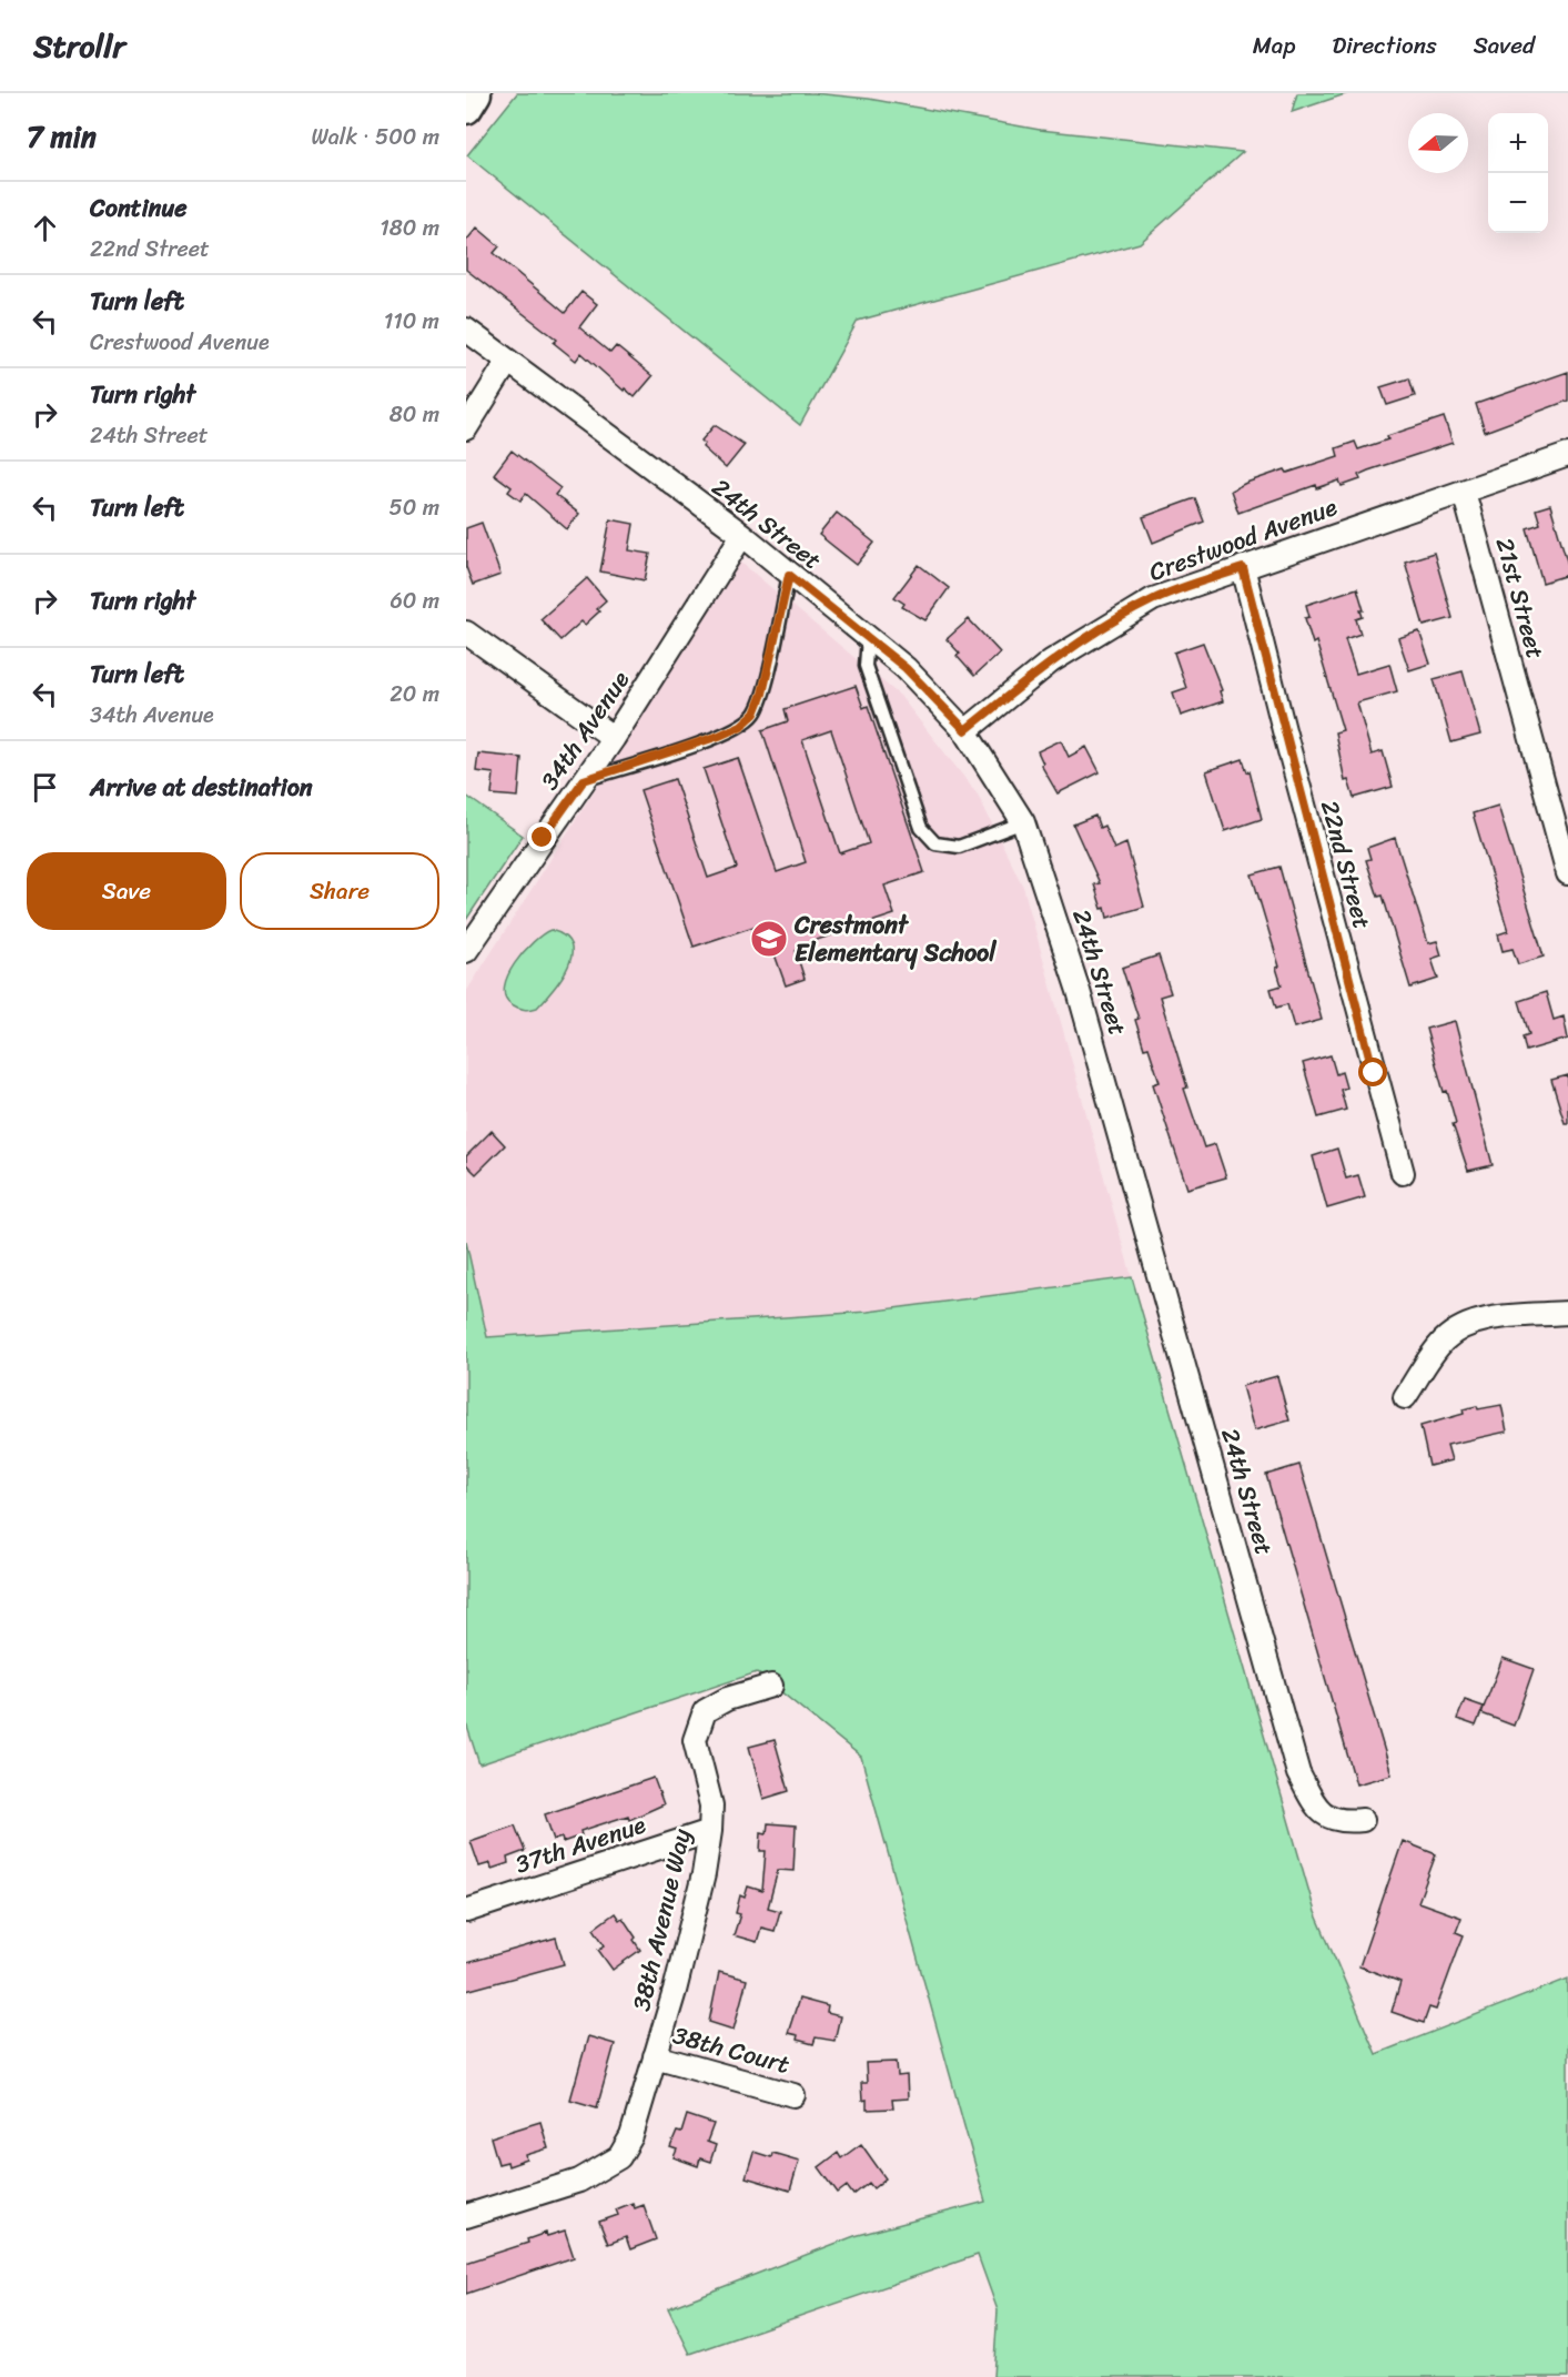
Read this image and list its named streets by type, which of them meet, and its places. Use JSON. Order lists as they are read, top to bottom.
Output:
{
  "streets": {
    "street": [
      "24th Street",
      "Crestwood Avenue",
      "21st Street",
      "34th Avenue",
      "22nd Street",
      "37th Avenue",
      "38th Avenue Way",
      "38th Court"
    ]
  },
  "crossings": [
    ["24th Street", "Crestwood Avenue"],
    ["24th Street", "34th Avenue"],
    ["Crestwood Avenue", "21st Street"],
    ["Crestwood Avenue", "22nd Street"],
    ["37th Avenue", "38th Avenue Way"],
    ["38th Avenue Way", "38th Court"]
  ],
  "places": {
    "school or university": ["Crestmont Elementary School"]
  },
  "north": "left",
  "page": {
    "header": "Strollr",
    "nav": ["Map", "Directions", "Saved"],
    "heading": ["7 min", "Walk · 500 m"],
    "map_buttons": ["+", "−"],
    "list": [
      ["Continue", "22nd Street", "180 m"],
      ["Turn left", "Crestwood Avenue", "110 m"],
      ["Turn right", "24th Street", "80 m"],
      ["Turn left", "50 m"],
      ["Turn right", "60 m"],
      ["Turn left", "34th Avenue", "20 m"],
      "Arrive at destination"
    ],
    "buttons": ["Save", "Share"]
  }
}
